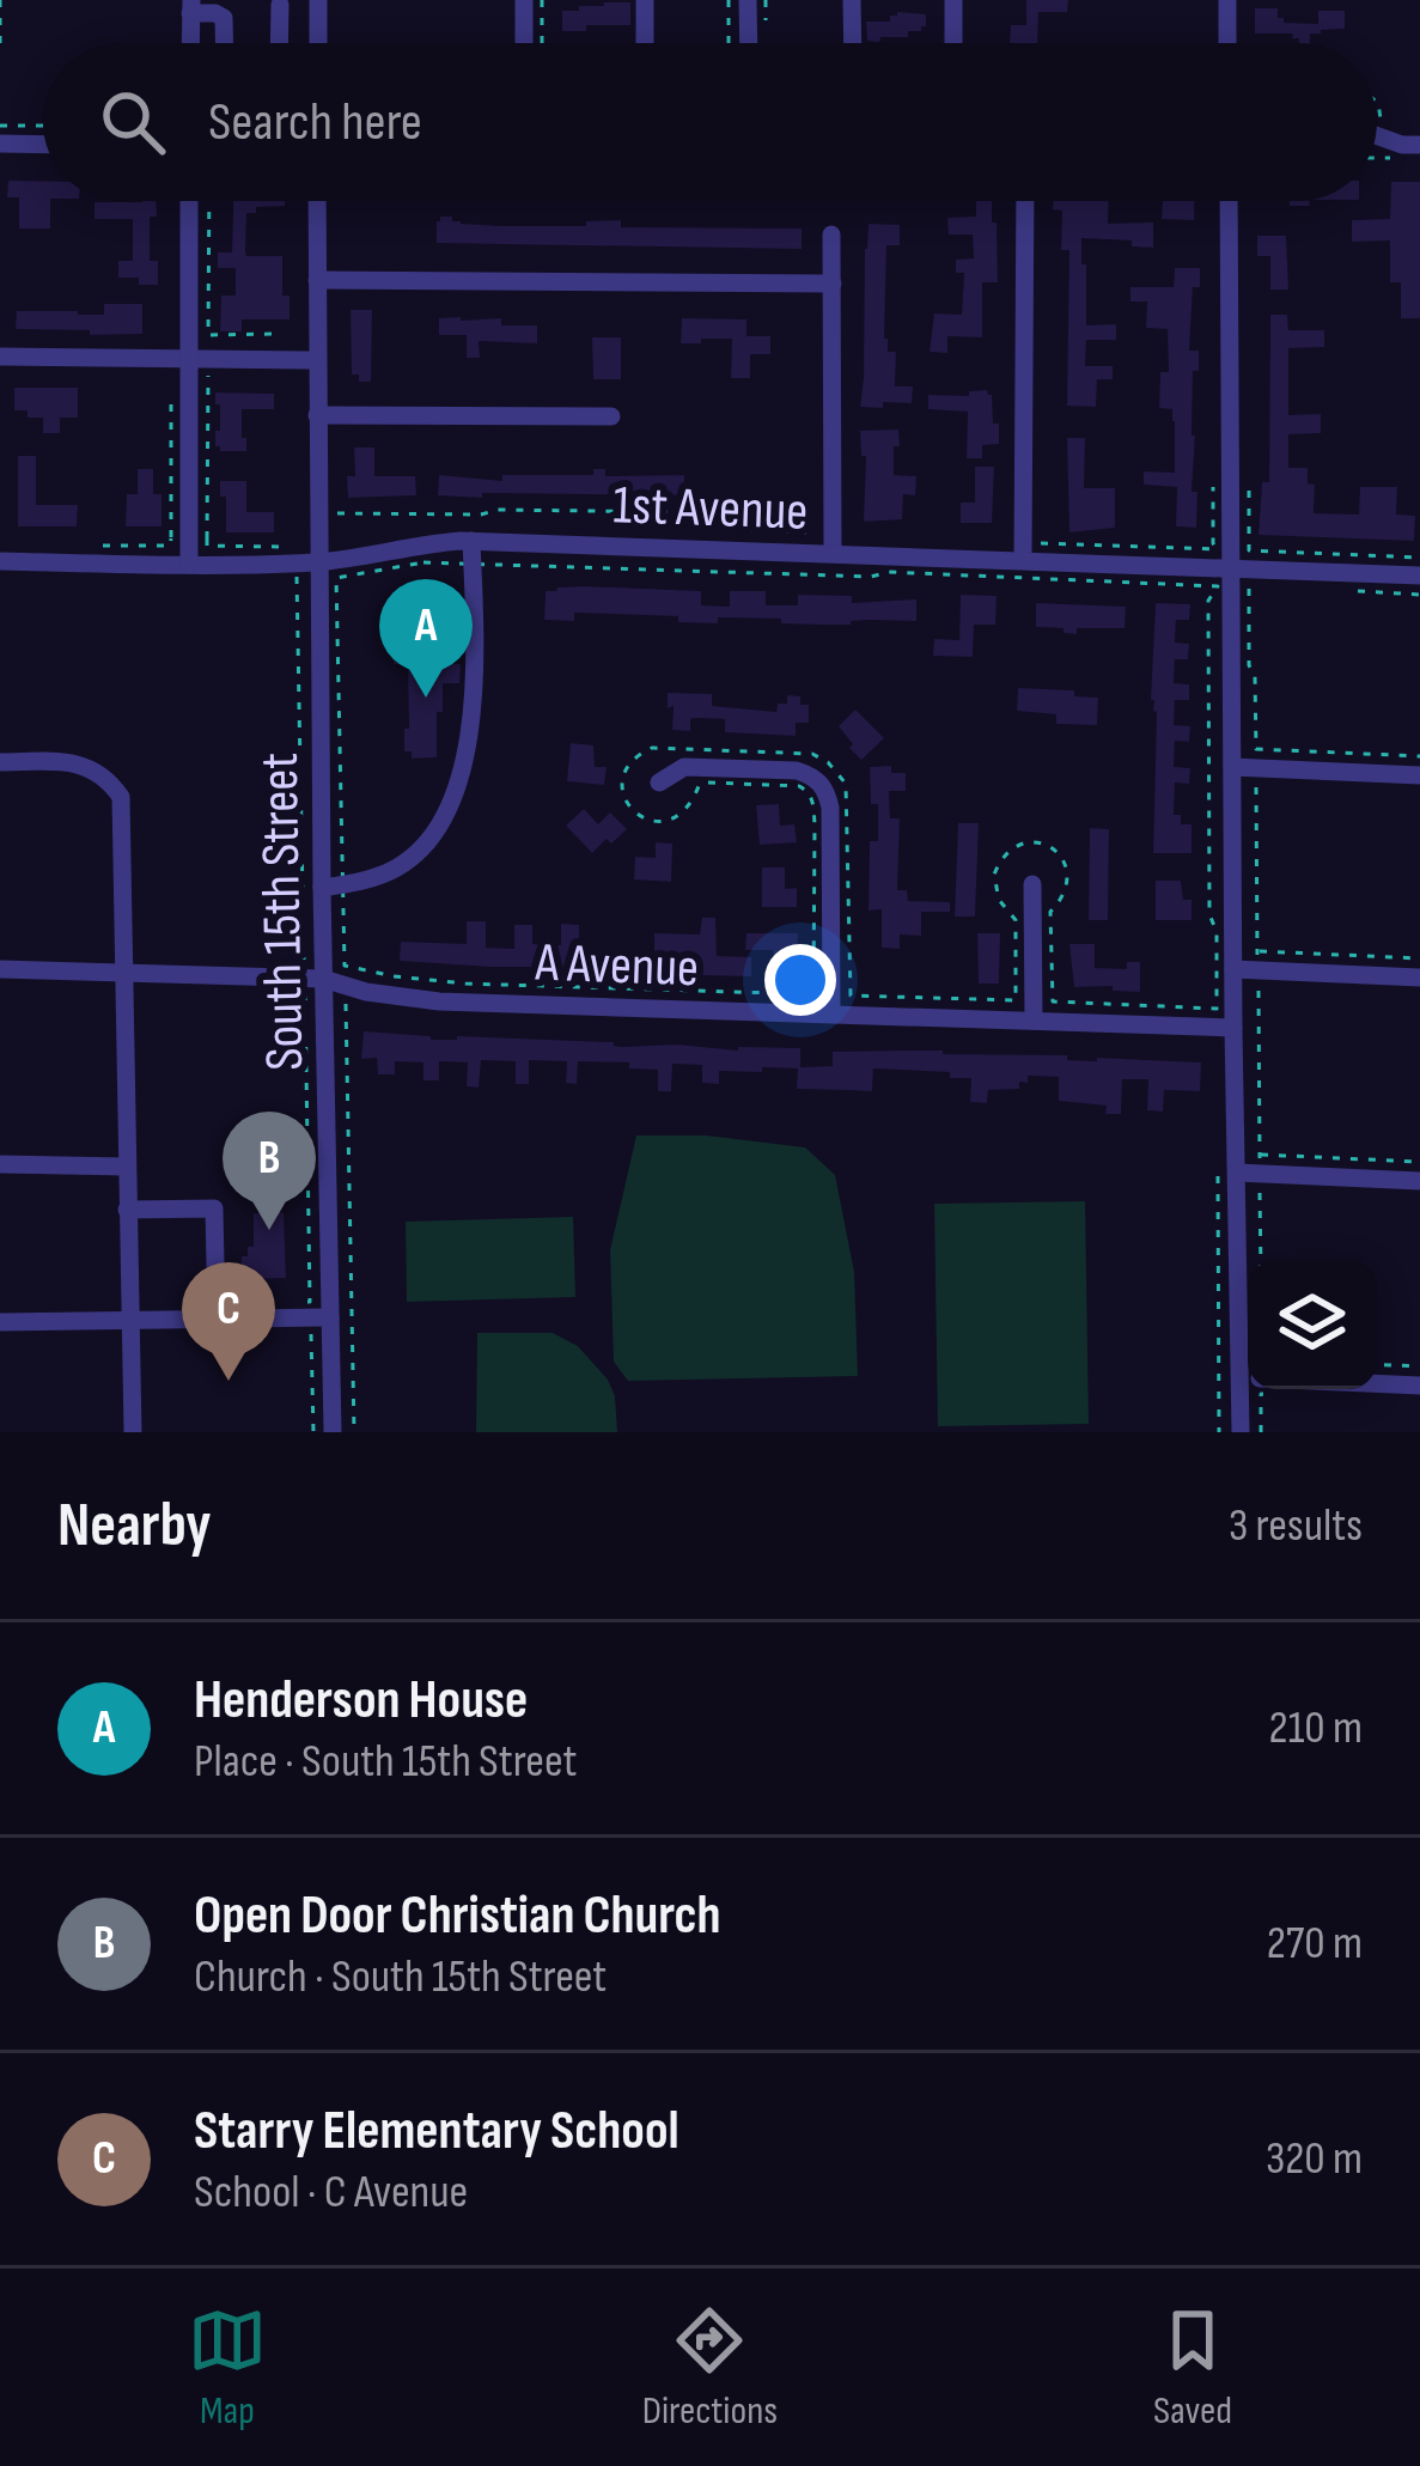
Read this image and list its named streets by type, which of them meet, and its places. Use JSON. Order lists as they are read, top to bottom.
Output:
{
  "streets": {
    "street": ["1st Avenue", "South 15th Street", "A Avenue"]
  },
  "crossings": [
    ["1st Avenue", "South 15th Street"],
    ["South 15th Street", "A Avenue"]
  ],
  "page": {
    "search": "Search here",
    "pins": ["A", "B", "C"],
    "heading": ["Nearby", "3 results"],
    "list": [
      {
        "mark": "A",
        "name": "Henderson House",
        "note": "Place · South 15th Street",
        "value": "210 m"
      },
      {
        "mark": "B",
        "name": "Open Door Christian Church",
        "note": "Church · South 15th Street",
        "value": "270 m"
      },
      {
        "mark": "C",
        "name": "Starry Elementary School",
        "note": "School · C Avenue",
        "value": "320 m"
      }
    ],
    "nav": ["Map", "Directions", "Saved"]
  }
}
